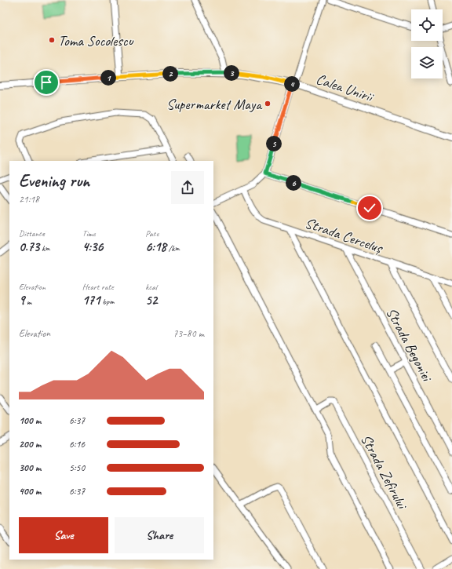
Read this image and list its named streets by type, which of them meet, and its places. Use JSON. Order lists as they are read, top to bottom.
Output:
{
  "streets": {
    "main road": ["Calea Unirii"],
    "street": ["Strada Cerceluș", "Strada Begoniei", "Strada Zefirului"]
  },
  "crossings": [
    ["Strada Cerceluș", "Strada Begoniei"]
  ],
  "places": ["Toma Socolescu", "Supermarket Maya"],
  "page": {
    "pins": [
      "3",
      "2",
      "1",
      "4",
      "5",
      "6"
    ],
    "heading": ["Evening run", "21:18"],
    "stats": [
      ["Distance", "0.73 km"],
      ["Time", "4:36"],
      ["Pace", "6:18 /km"],
      ["Elevation", "9 m"],
      ["Heart rate", "171 bpm"],
      ["kcal", "52"]
    ],
    "chart": ["Elevation", "73–80 m"],
    "list": [
      {
        "name": "100 m",
        "note": "6:37"
      },
      {
        "name": "200 m",
        "note": "6:16"
      },
      {
        "name": "300 m",
        "note": "5:50"
      },
      {
        "name": "400 m",
        "note": "6:37"
      }
    ],
    "buttons": ["Save", "Share"]
  }
}
